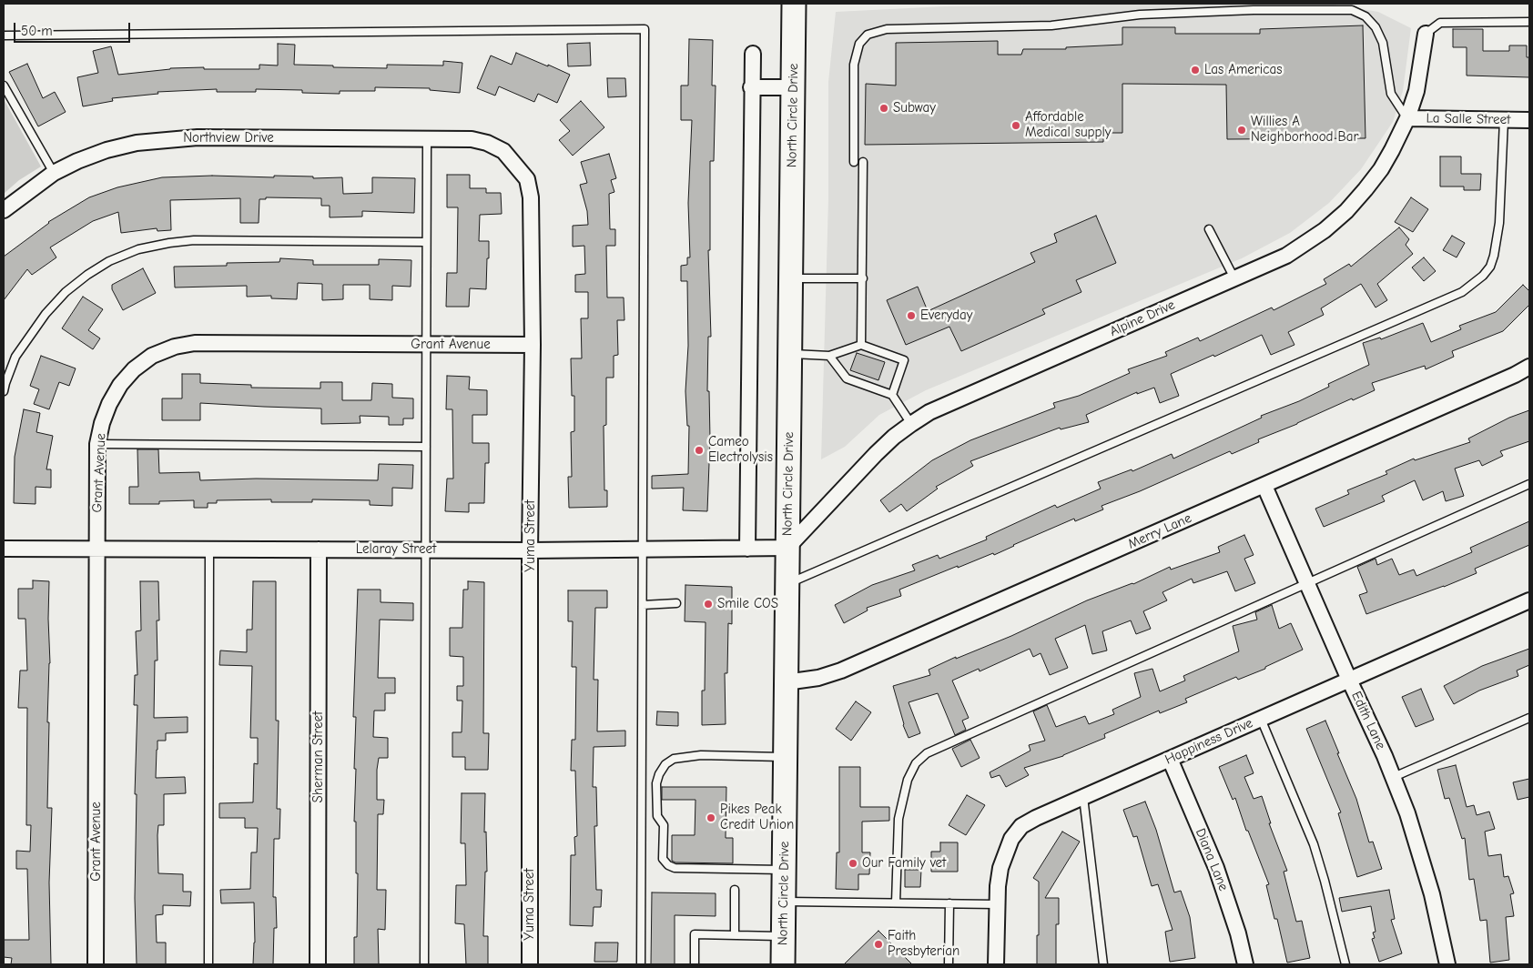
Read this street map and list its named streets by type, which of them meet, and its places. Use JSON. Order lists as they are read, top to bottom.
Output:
{
  "streets": {
    "main road": ["North Circle Drive"],
    "street": [
      "La Salle Street",
      "Northview Drive",
      "Alpine Drive",
      "Grant Avenue",
      "Merry Lane",
      "Yuma Street",
      "Lelaray Street",
      "Edith Lane",
      "Happiness Drive",
      "Sherman Street",
      "Diana Lane"
    ]
  },
  "crossings": [
    ["North Circle Drive", "Alpine Drive"],
    ["North Circle Drive", "Merry Lane"],
    ["North Circle Drive", "Lelaray Street"],
    ["La Salle Street", "Alpine Drive"],
    ["Northview Drive", "Yuma Street"],
    ["Alpine Drive", "Lelaray Street"],
    ["Grant Avenue", "Yuma Street"],
    ["Grant Avenue", "Lelaray Street"],
    ["Merry Lane", "Edith Lane"],
    ["Yuma Street", "Lelaray Street"],
    ["Lelaray Street", "Sherman Street"],
    ["Edith Lane", "Happiness Drive"],
    ["Happiness Drive", "Diana Lane"]
  ],
  "places": [
    "Las Americas",
    "Subway",
    "Affordable Medical supply",
    "Willies A Neighborhood Bar",
    "Everyday",
    "Cameo Electrolysis",
    "Smile COS",
    "Pikes Peak Credit Union",
    "Our Family vet",
    "Faith Presbyterian"
  ],
  "scale_bar": "50 m"
}
